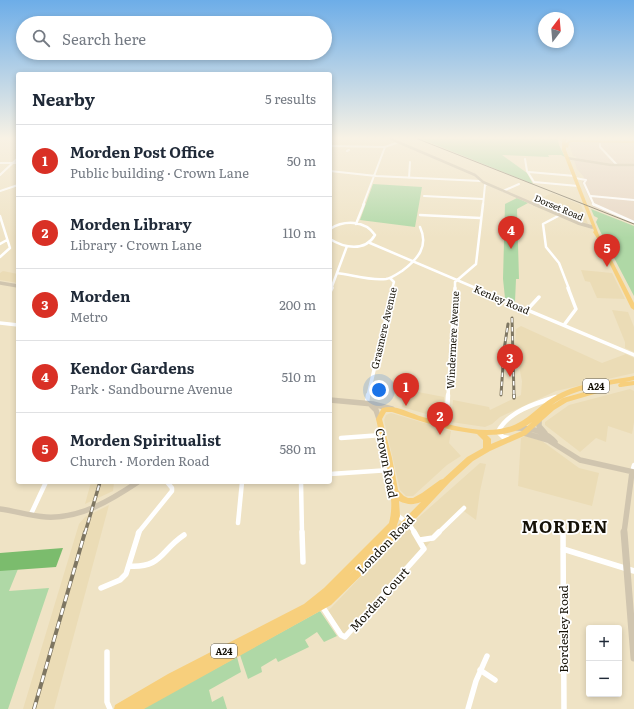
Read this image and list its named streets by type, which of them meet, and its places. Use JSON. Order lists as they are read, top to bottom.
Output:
{
  "streets": {
    "highway": ["A24", "Crown Road", "London Road"],
    "main road": ["Dorset Road"],
    "street": [
      "Kenley Road",
      "Grasmere Avenue",
      "Windermere Avenue",
      "Morden Court",
      "Bordesley Road"
    ]
  },
  "crossings": [
    ["Kenley Road", "Grasmere Avenue"],
    ["Kenley Road", "Windermere Avenue"],
    ["Grasmere Avenue", "Crown Road"],
    ["Windermere Avenue", "A24"],
    ["A24", "Crown Road"],
    ["A24", "London Road"],
    ["Crown Road", "London Road"],
    ["London Road", "Morden Court"]
  ],
  "districts": ["MORDEN"],
  "north": "top",
  "page": {
    "search": "Search here",
    "heading": ["Nearby", "5 results"],
    "list": [
      {
        "mark": "1",
        "name": "Morden Post Office",
        "note": "Public building · Crown Lane",
        "value": "50 m"
      },
      {
        "mark": "2",
        "name": "Morden Library",
        "note": "Library · Crown Lane",
        "value": "110 m"
      },
      {
        "mark": "3",
        "name": "Morden",
        "note": "Metro",
        "value": "200 m"
      },
      {
        "mark": "4",
        "name": "Kendor Gardens",
        "note": "Park · Sandbourne Avenue",
        "value": "510 m"
      },
      {
        "mark": "5",
        "name": "Morden Spiritualist",
        "note": "Church · Morden Road",
        "value": "580 m"
      }
    ],
    "pins": [
      "4",
      "5",
      "3",
      "1",
      "2"
    ],
    "map_buttons": ["+", "−"]
  }
}
